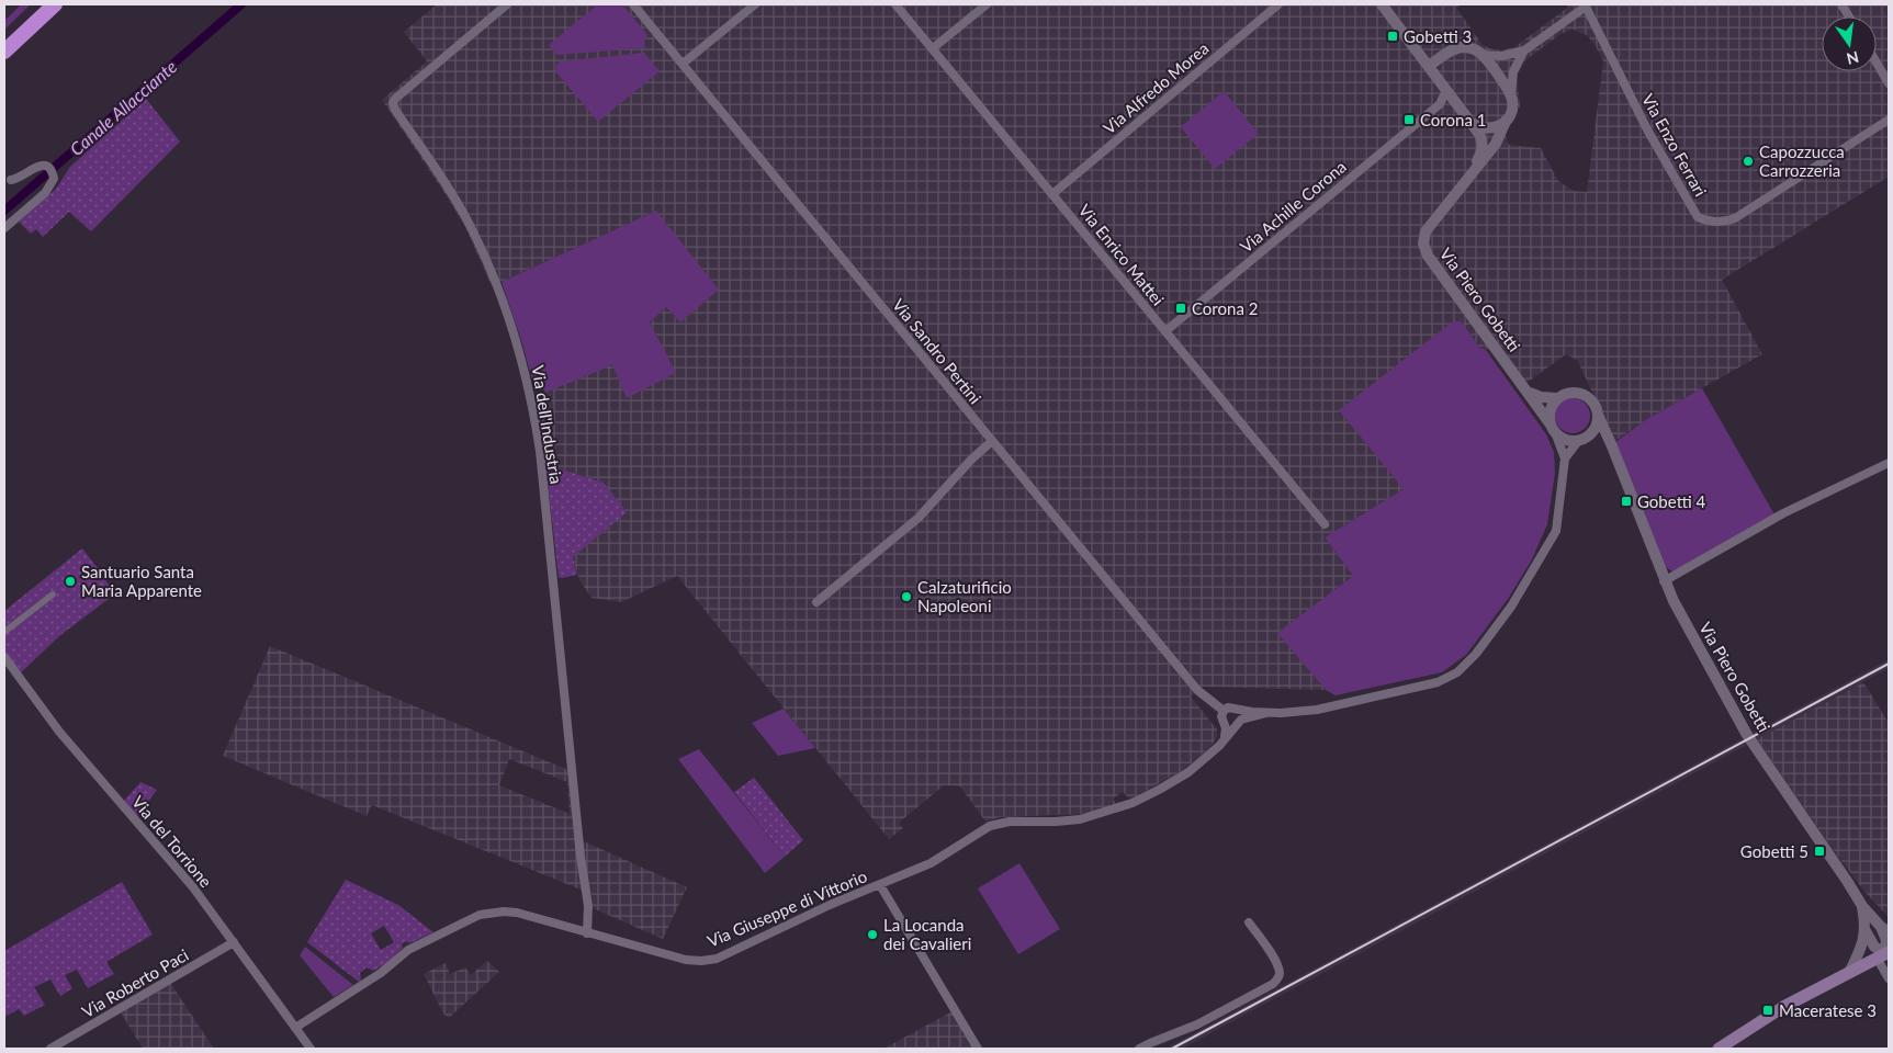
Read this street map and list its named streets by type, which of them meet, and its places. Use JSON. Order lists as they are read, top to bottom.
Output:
{
  "streets": {
    "street": [
      "Via Alfredo Morea",
      "Via Enzo Ferrari",
      "Via Achille Corona",
      "Via Enrico Mattei",
      "Via Piero Gobetti",
      "Via Sandro Pertini",
      "Via dell'Industria",
      "Via del Torrione",
      "Via Giuseppe di Vittorio",
      "Via Roberto Paci"
    ]
  },
  "crossings": [
    ["Via Alfredo Morea", "Via Enrico Mattei"],
    ["Via Achille Corona", "Via Enrico Mattei"],
    ["Via Sandro Pertini", "Via Giuseppe di Vittorio"],
    ["Via dell'Industria", "Via Giuseppe di Vittorio"],
    ["Via del Torrione", "Via Giuseppe di Vittorio"],
    ["Via del Torrione", "Via Roberto Paci"]
  ],
  "water": ["Canale Allacciante"],
  "places": {
    "transit": [
      "Gobetti 3",
      "Corona 1",
      "Corona 2",
      "Gobetti 4",
      "Gobetti 5",
      "Maceratese 3"
    ],
    "other": [
      "Capozzucca Carrozzeria",
      "Santuario Santa Maria Apparente",
      "Calzaturificio Napoleoni",
      "La Locanda dei Cavalieri"
    ]
  },
  "north": "bottom"
}
